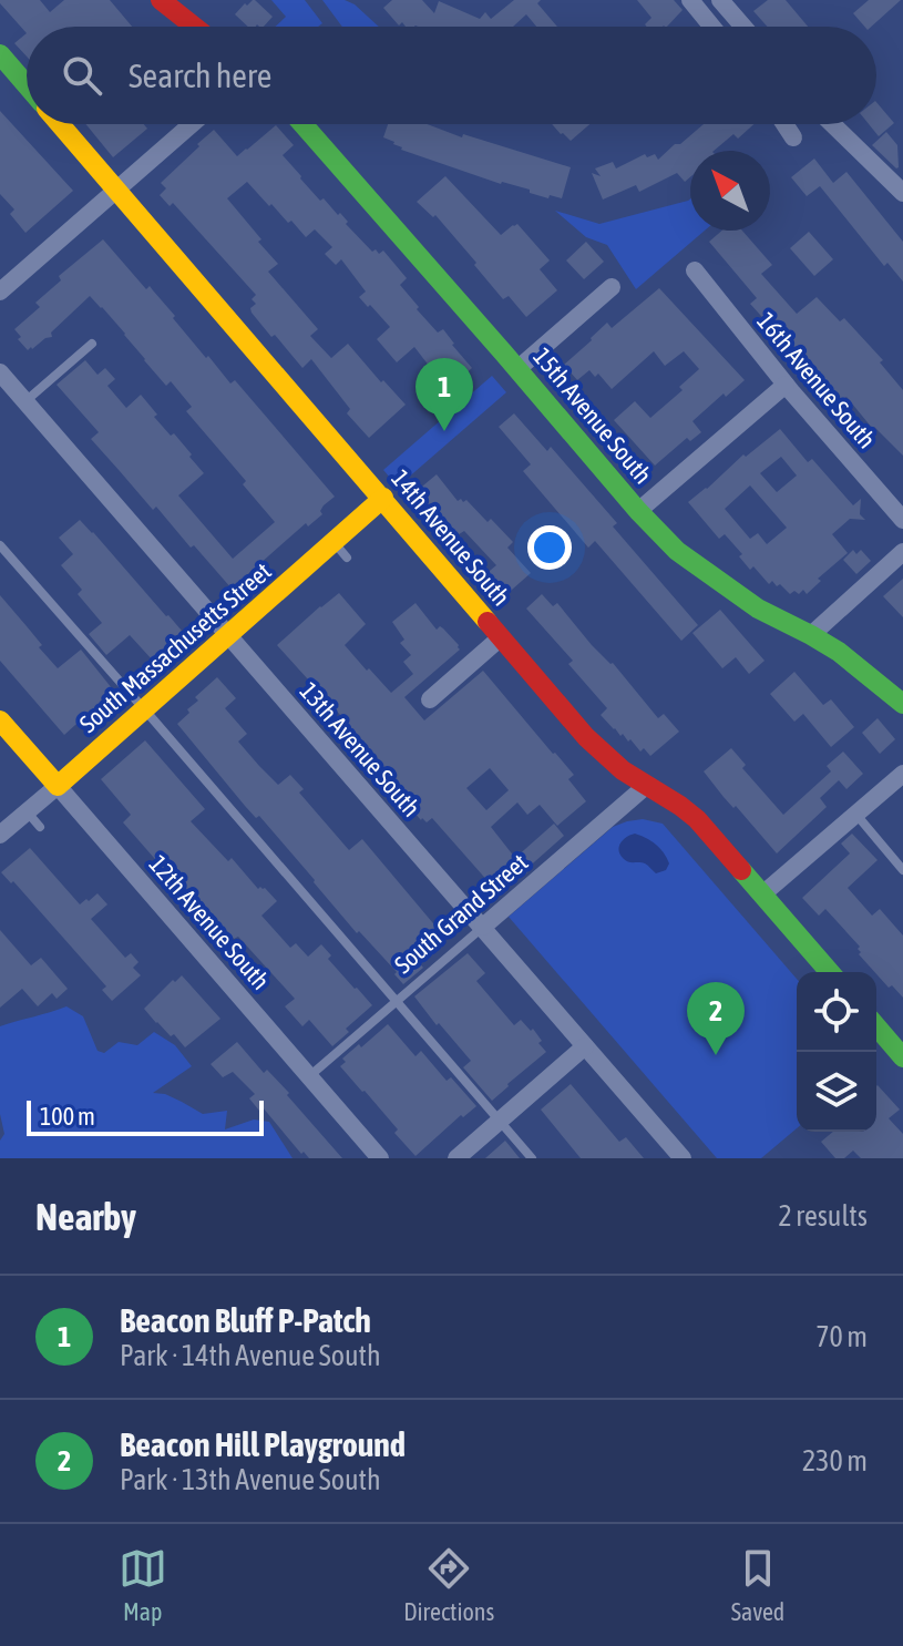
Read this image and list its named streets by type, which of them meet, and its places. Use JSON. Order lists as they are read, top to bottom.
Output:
{
  "streets": {
    "street": [
      "16th Avenue South",
      "15th Avenue South",
      "14th Avenue South",
      "South Massachusetts Street",
      "13th Avenue South",
      "South Grand Street",
      "12th Avenue South"
    ]
  },
  "crossings": [
    ["14th Avenue South", "South Massachusetts Street"],
    ["14th Avenue South", "South Grand Street"],
    ["South Massachusetts Street", "13th Avenue South"],
    ["South Massachusetts Street", "12th Avenue South"],
    ["13th Avenue South", "South Grand Street"],
    ["South Grand Street", "12th Avenue South"]
  ],
  "scale_bar": "100 m",
  "north": "top left",
  "page": {
    "search": "Search here",
    "pins": ["1", "2"],
    "scale": "100 m",
    "heading": ["Nearby", "2 results"],
    "list": [
      {
        "mark": "1",
        "name": "Beacon Bluff P-Patch",
        "note": "Park · 14th Avenue South",
        "value": "70 m"
      },
      {
        "mark": "2",
        "name": "Beacon Hill Playground",
        "note": "Park · 13th Avenue South",
        "value": "230 m"
      }
    ],
    "nav": ["Map", "Directions", "Saved"]
  }
}
